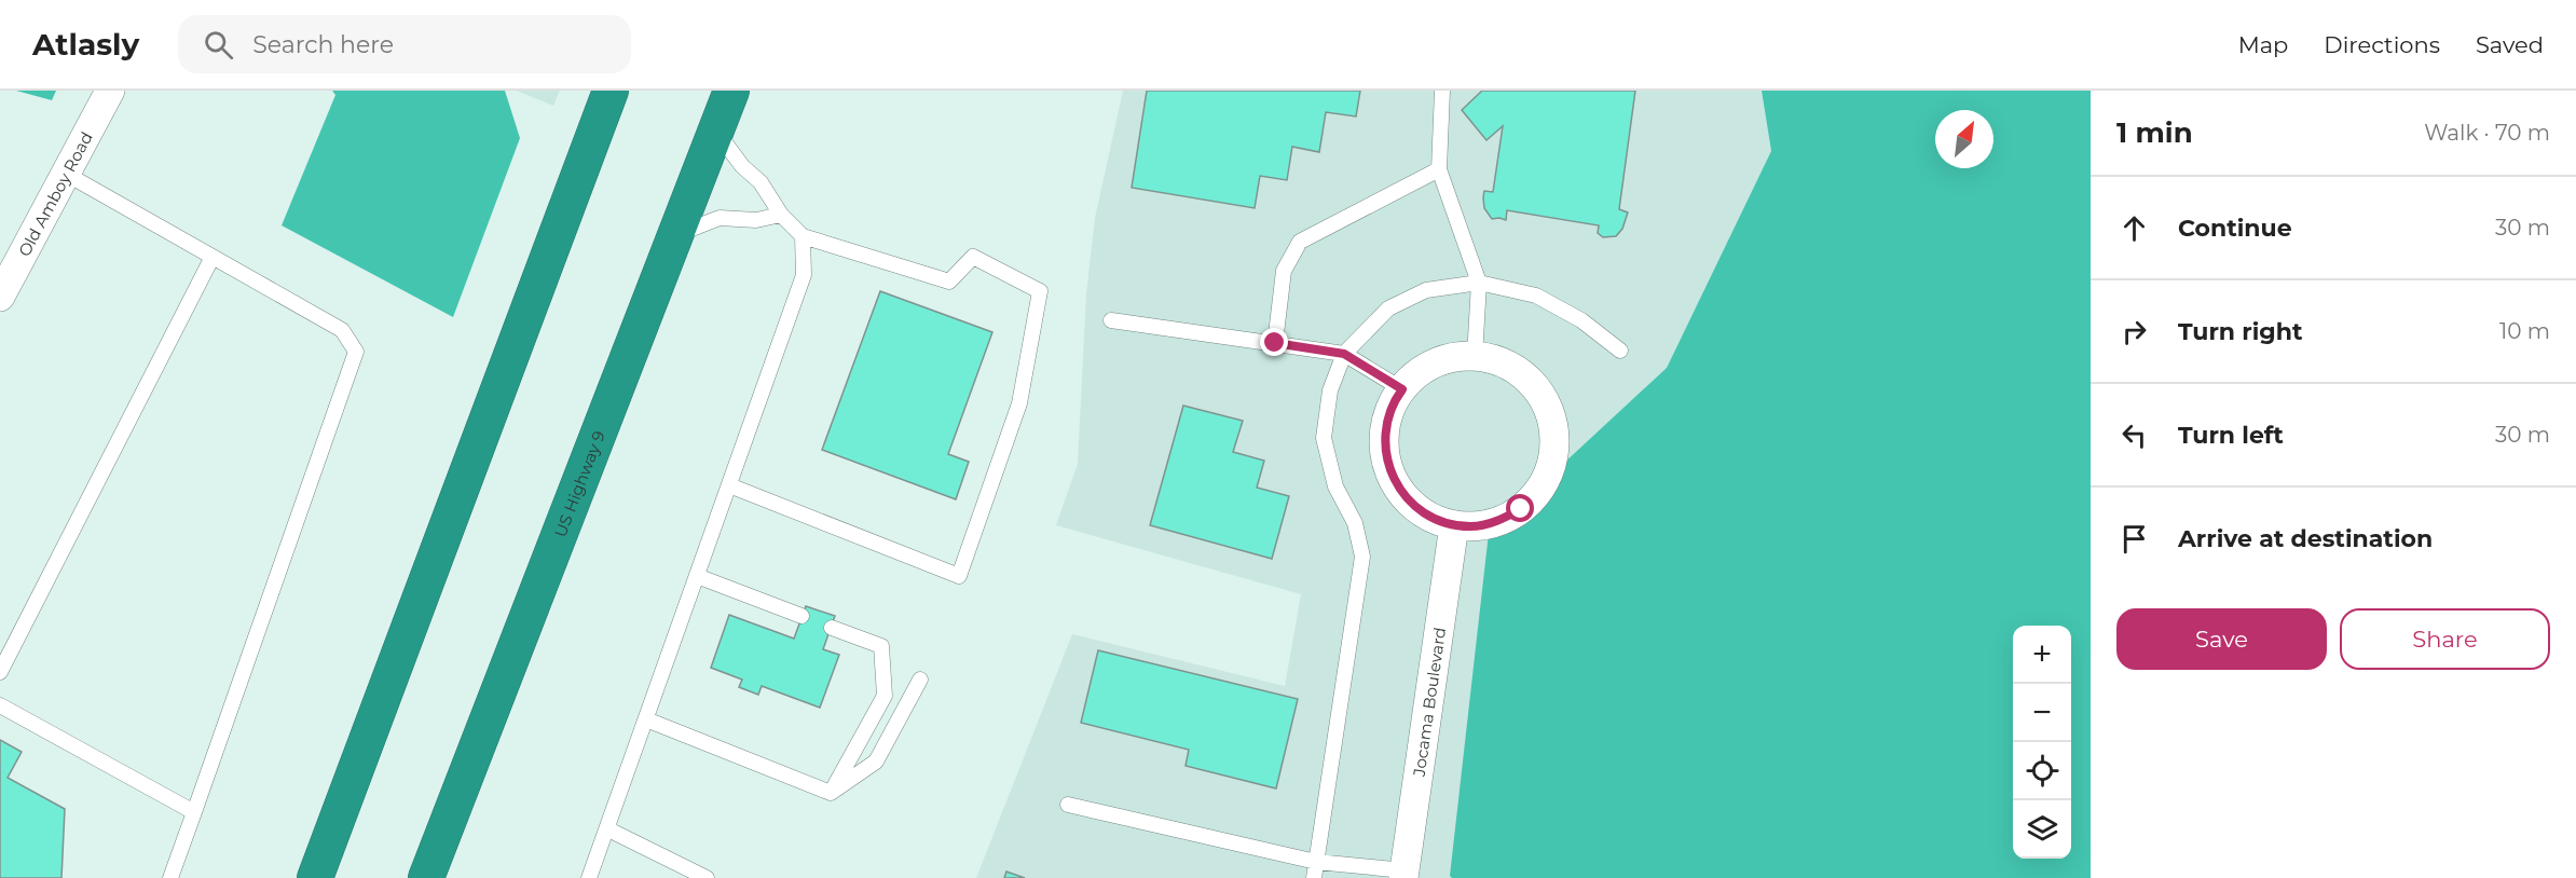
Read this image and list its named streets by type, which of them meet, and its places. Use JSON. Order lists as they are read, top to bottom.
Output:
{
  "streets": {
    "highway": ["US Highway 9"],
    "street": ["Old Amboy Road", "Jocama Boulevard"]
  },
  "north": "top right",
  "page": {
    "header": "Atlasly",
    "search": "Search here",
    "nav": ["Map", "Directions", "Saved"],
    "heading": ["1 min", "Walk · 70 m"],
    "list": [
      ["Continue", "30 m"],
      ["Turn right", "10 m"],
      ["Turn left", "30 m"],
      "Arrive at destination"
    ],
    "buttons": ["Save", "Share"],
    "map_buttons": ["+", "−"]
  }
}
